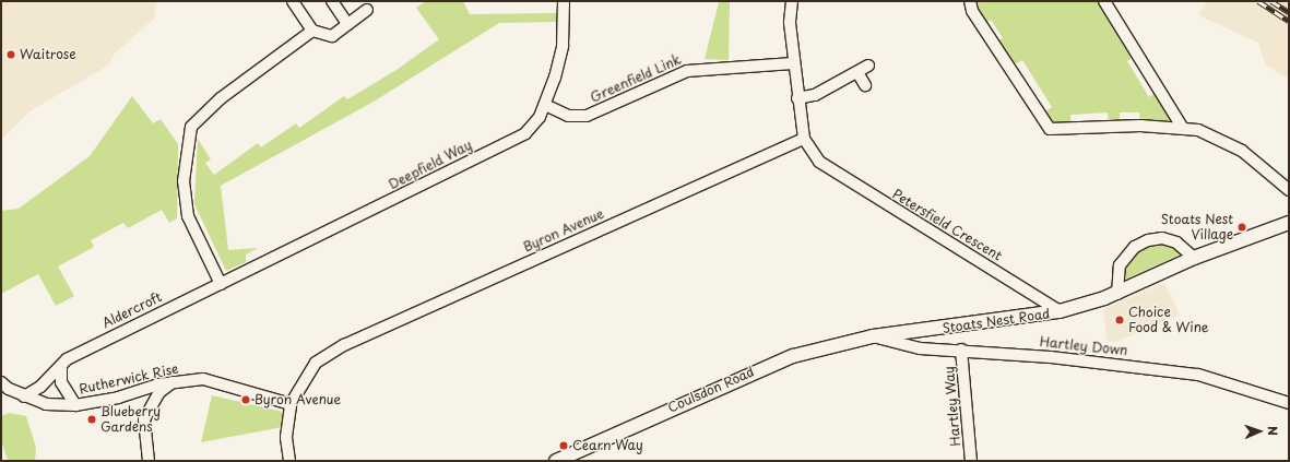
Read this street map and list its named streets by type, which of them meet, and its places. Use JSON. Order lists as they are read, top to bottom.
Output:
{
  "streets": {
    "main road": ["Stoats Nest Road", "Coulsdon Road"],
    "street": [
      "Greenfield Link",
      "Deepfield Way",
      "Petersfield Crescent",
      "Byron Avenue",
      "Aldercroft",
      "Hartley Down",
      "Rutherwick Rise",
      "Hartley Way"
    ]
  },
  "crossings": [
    ["Greenfield Link", "Deepfield Way"],
    ["Deepfield Way", "Aldercroft"],
    ["Petersfield Crescent", "Byron Avenue"],
    ["Petersfield Crescent", "Stoats Nest Road"],
    ["Byron Avenue", "Rutherwick Rise"],
    ["Aldercroft", "Rutherwick Rise"],
    ["Stoats Nest Road", "Hartley Down"],
    ["Stoats Nest Road", "Coulsdon Road"],
    ["Hartley Down", "Coulsdon Road"],
    ["Hartley Down", "Hartley Way"]
  ],
  "places": [
    "Waitrose",
    "Stoats Nest Village",
    "Choice Food & Wine",
    "Byron Avenue",
    "Blueberry Gardens",
    "Cearn Way"
  ],
  "north": "right"
}
